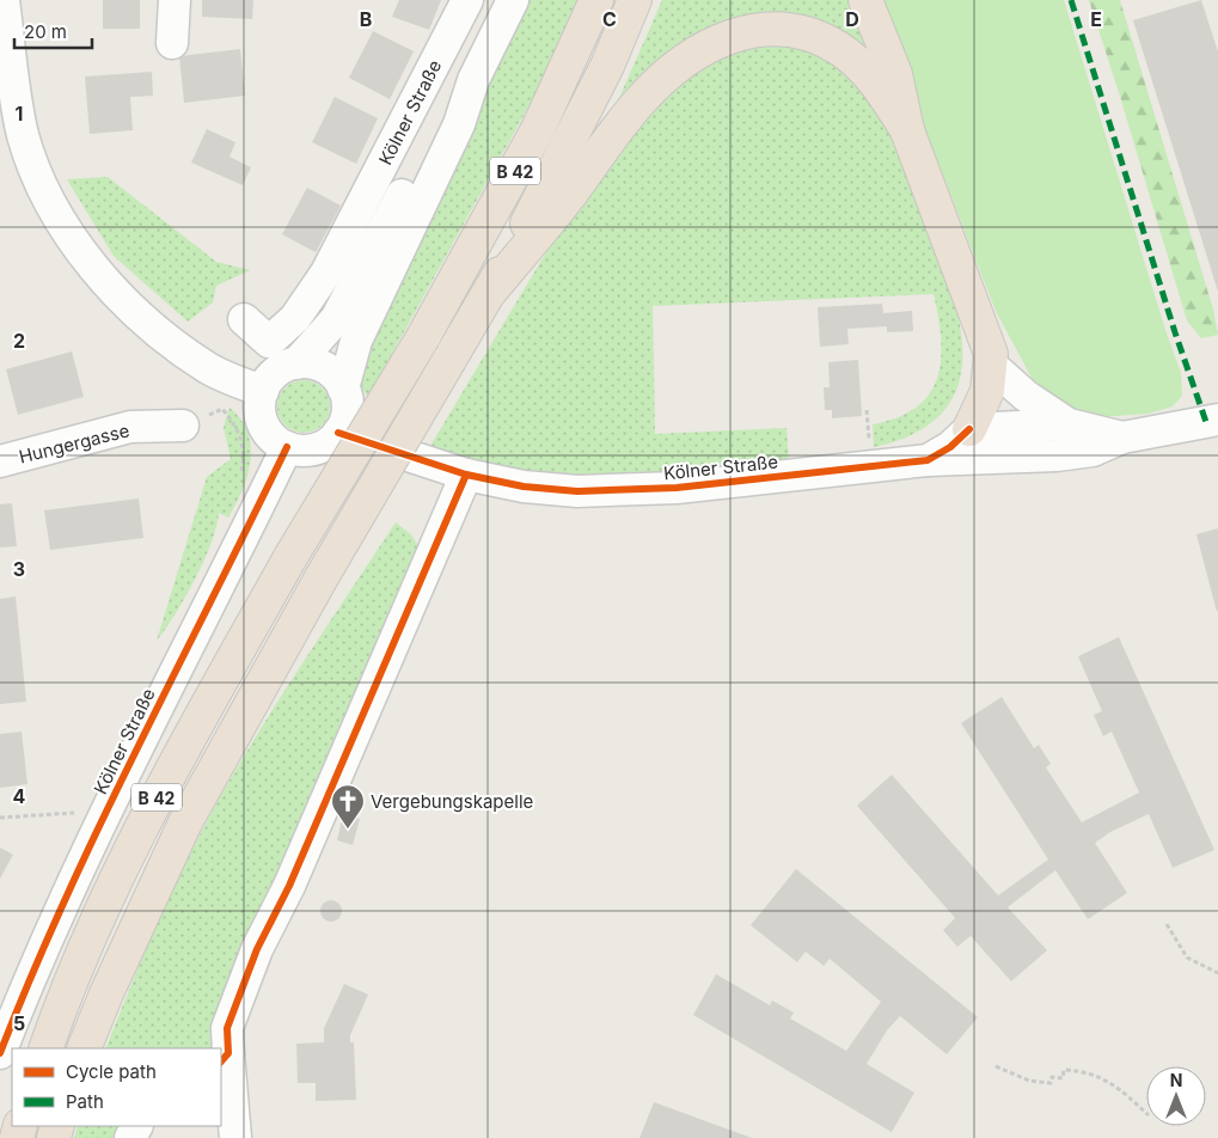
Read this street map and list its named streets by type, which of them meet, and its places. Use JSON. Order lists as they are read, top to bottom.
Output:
{
  "streets": {
    "highway": ["B 42"],
    "street": ["Kölner Straße", "Hungergasse"]
  },
  "places": {
    "church": ["Vergebungskapelle"]
  },
  "legend": ["Cycle path", "Path"],
  "scale_bar": "20 m",
  "north": "top",
  "grid": {
    "columns": [
      "B",
      "C",
      "D",
      "E"
    ],
    "rows": [
      "1",
      "2",
      "3",
      "4",
      "5"
    ]
  }
}
